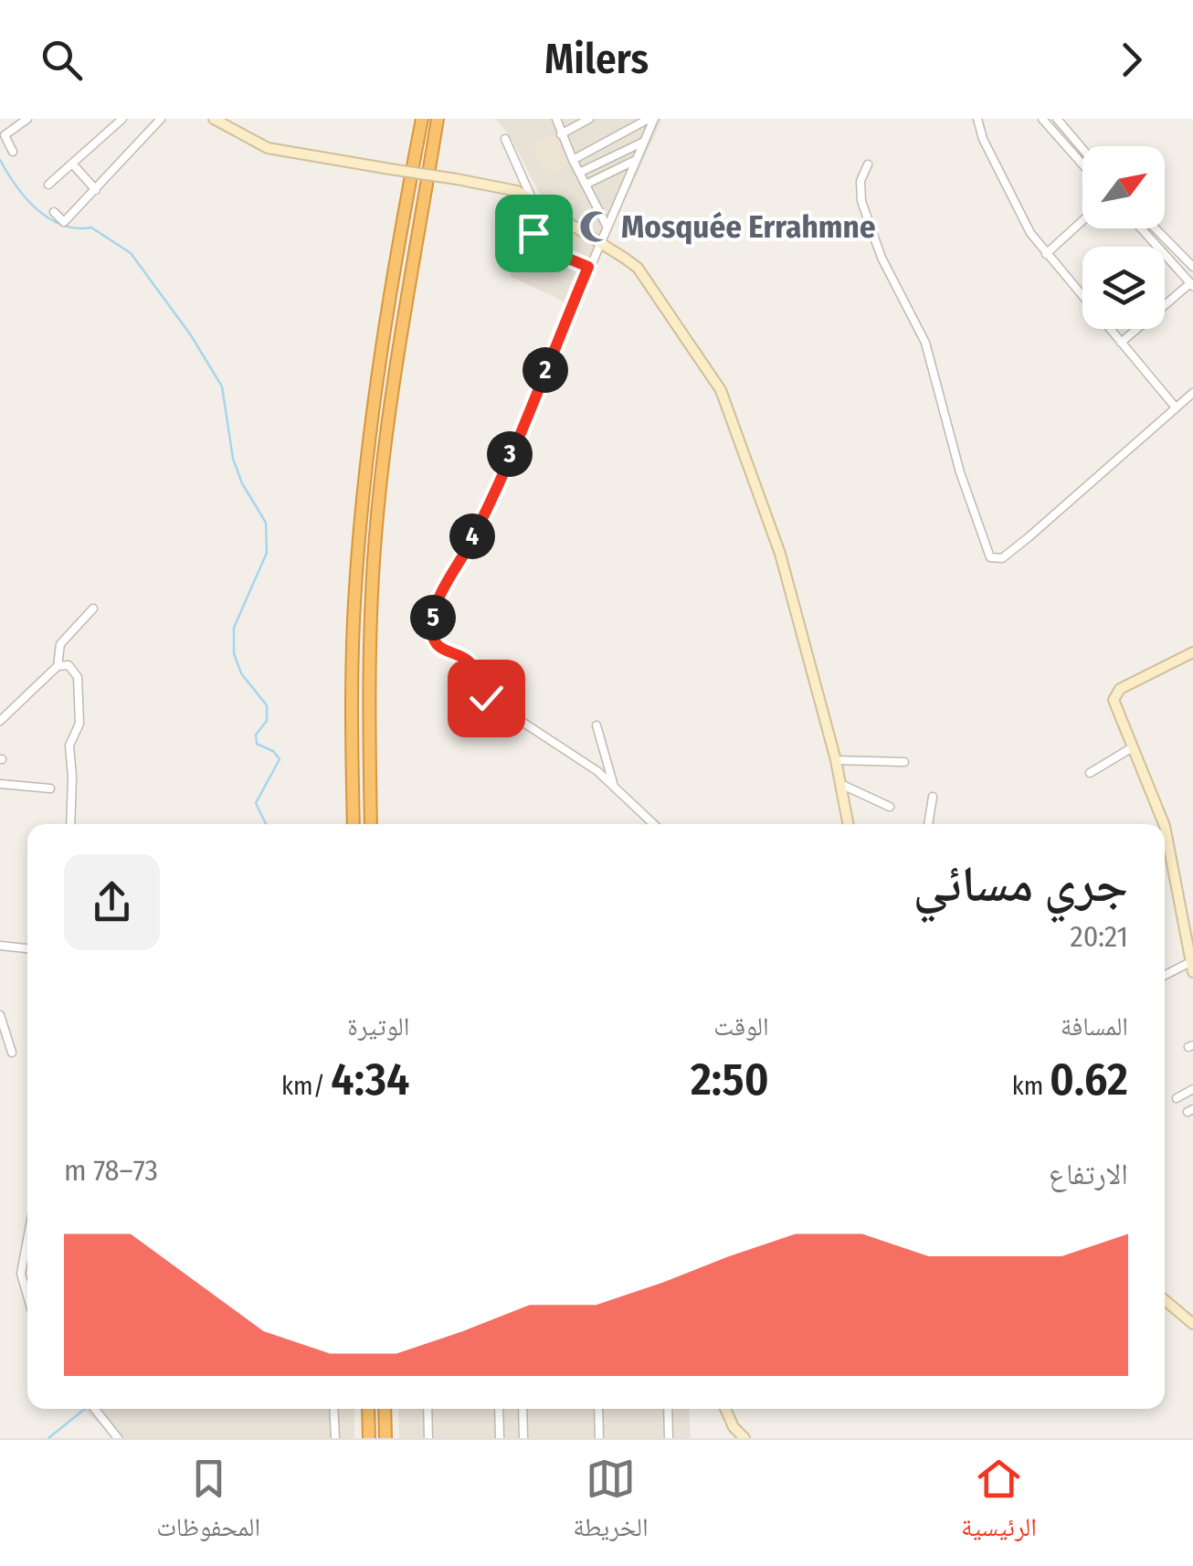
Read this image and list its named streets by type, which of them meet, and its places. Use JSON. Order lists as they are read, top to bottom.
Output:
{
  "places": {
    "mosque": ["Mosquée Errahmne"]
  },
  "north": "top right",
  "page": {
    "header": "Milers",
    "pins": [
      "2",
      "3",
      "4",
      "5"
    ],
    "heading": ["جري مسائي", "20:21"],
    "stats": [
      ["المسافة", "0.62 km"],
      ["الوقت", "2:50"],
      ["الوتيرة", "4:34 /km"]
    ],
    "chart": ["الارتفاع", "73–78 m"],
    "tabs": ["الرئيسية", "الخريطة", "المحفوظات"]
  }
}
